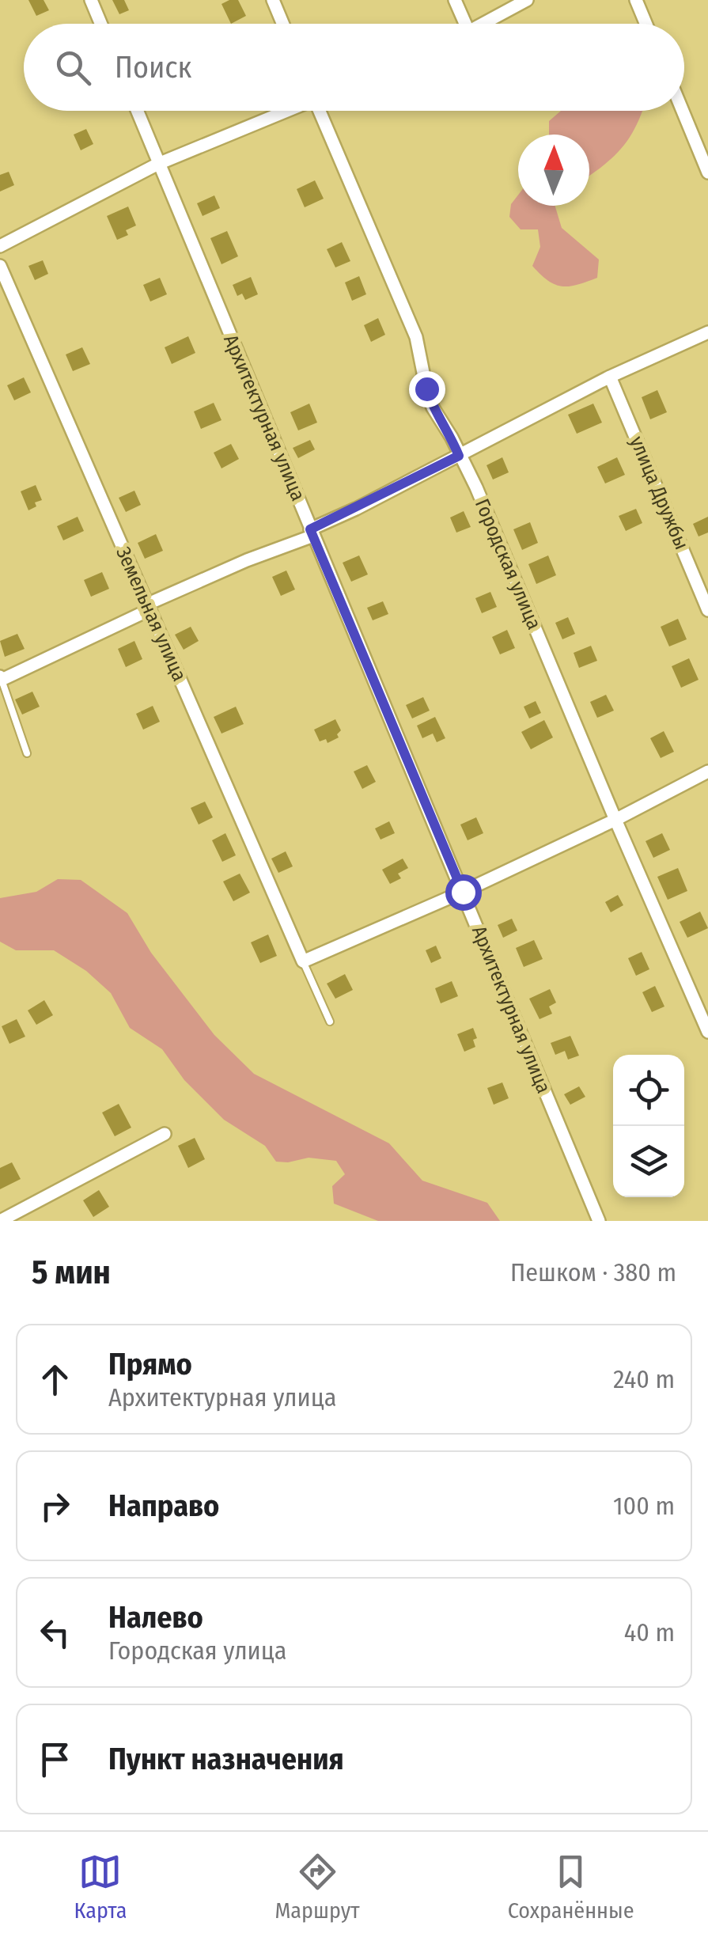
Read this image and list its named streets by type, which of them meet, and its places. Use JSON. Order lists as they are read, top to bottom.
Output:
{
  "streets": {
    "street": [
      "Архитектурная улица",
      "улица Дружбы",
      "Городская улица",
      "Земельная улица"
    ]
  },
  "north": "top",
  "page": {
    "search": "Поиск",
    "heading": ["5 мин", "Пешком · 380 m"],
    "list": [
      ["Прямо", "Архитектурная улица", "240 m"],
      ["Направо", "100 m"],
      ["Налево", "Городская улица", "40 m"],
      "Пункт назначения"
    ],
    "nav": ["Карта", "Маршрут", "Сохранённые"]
  }
}
